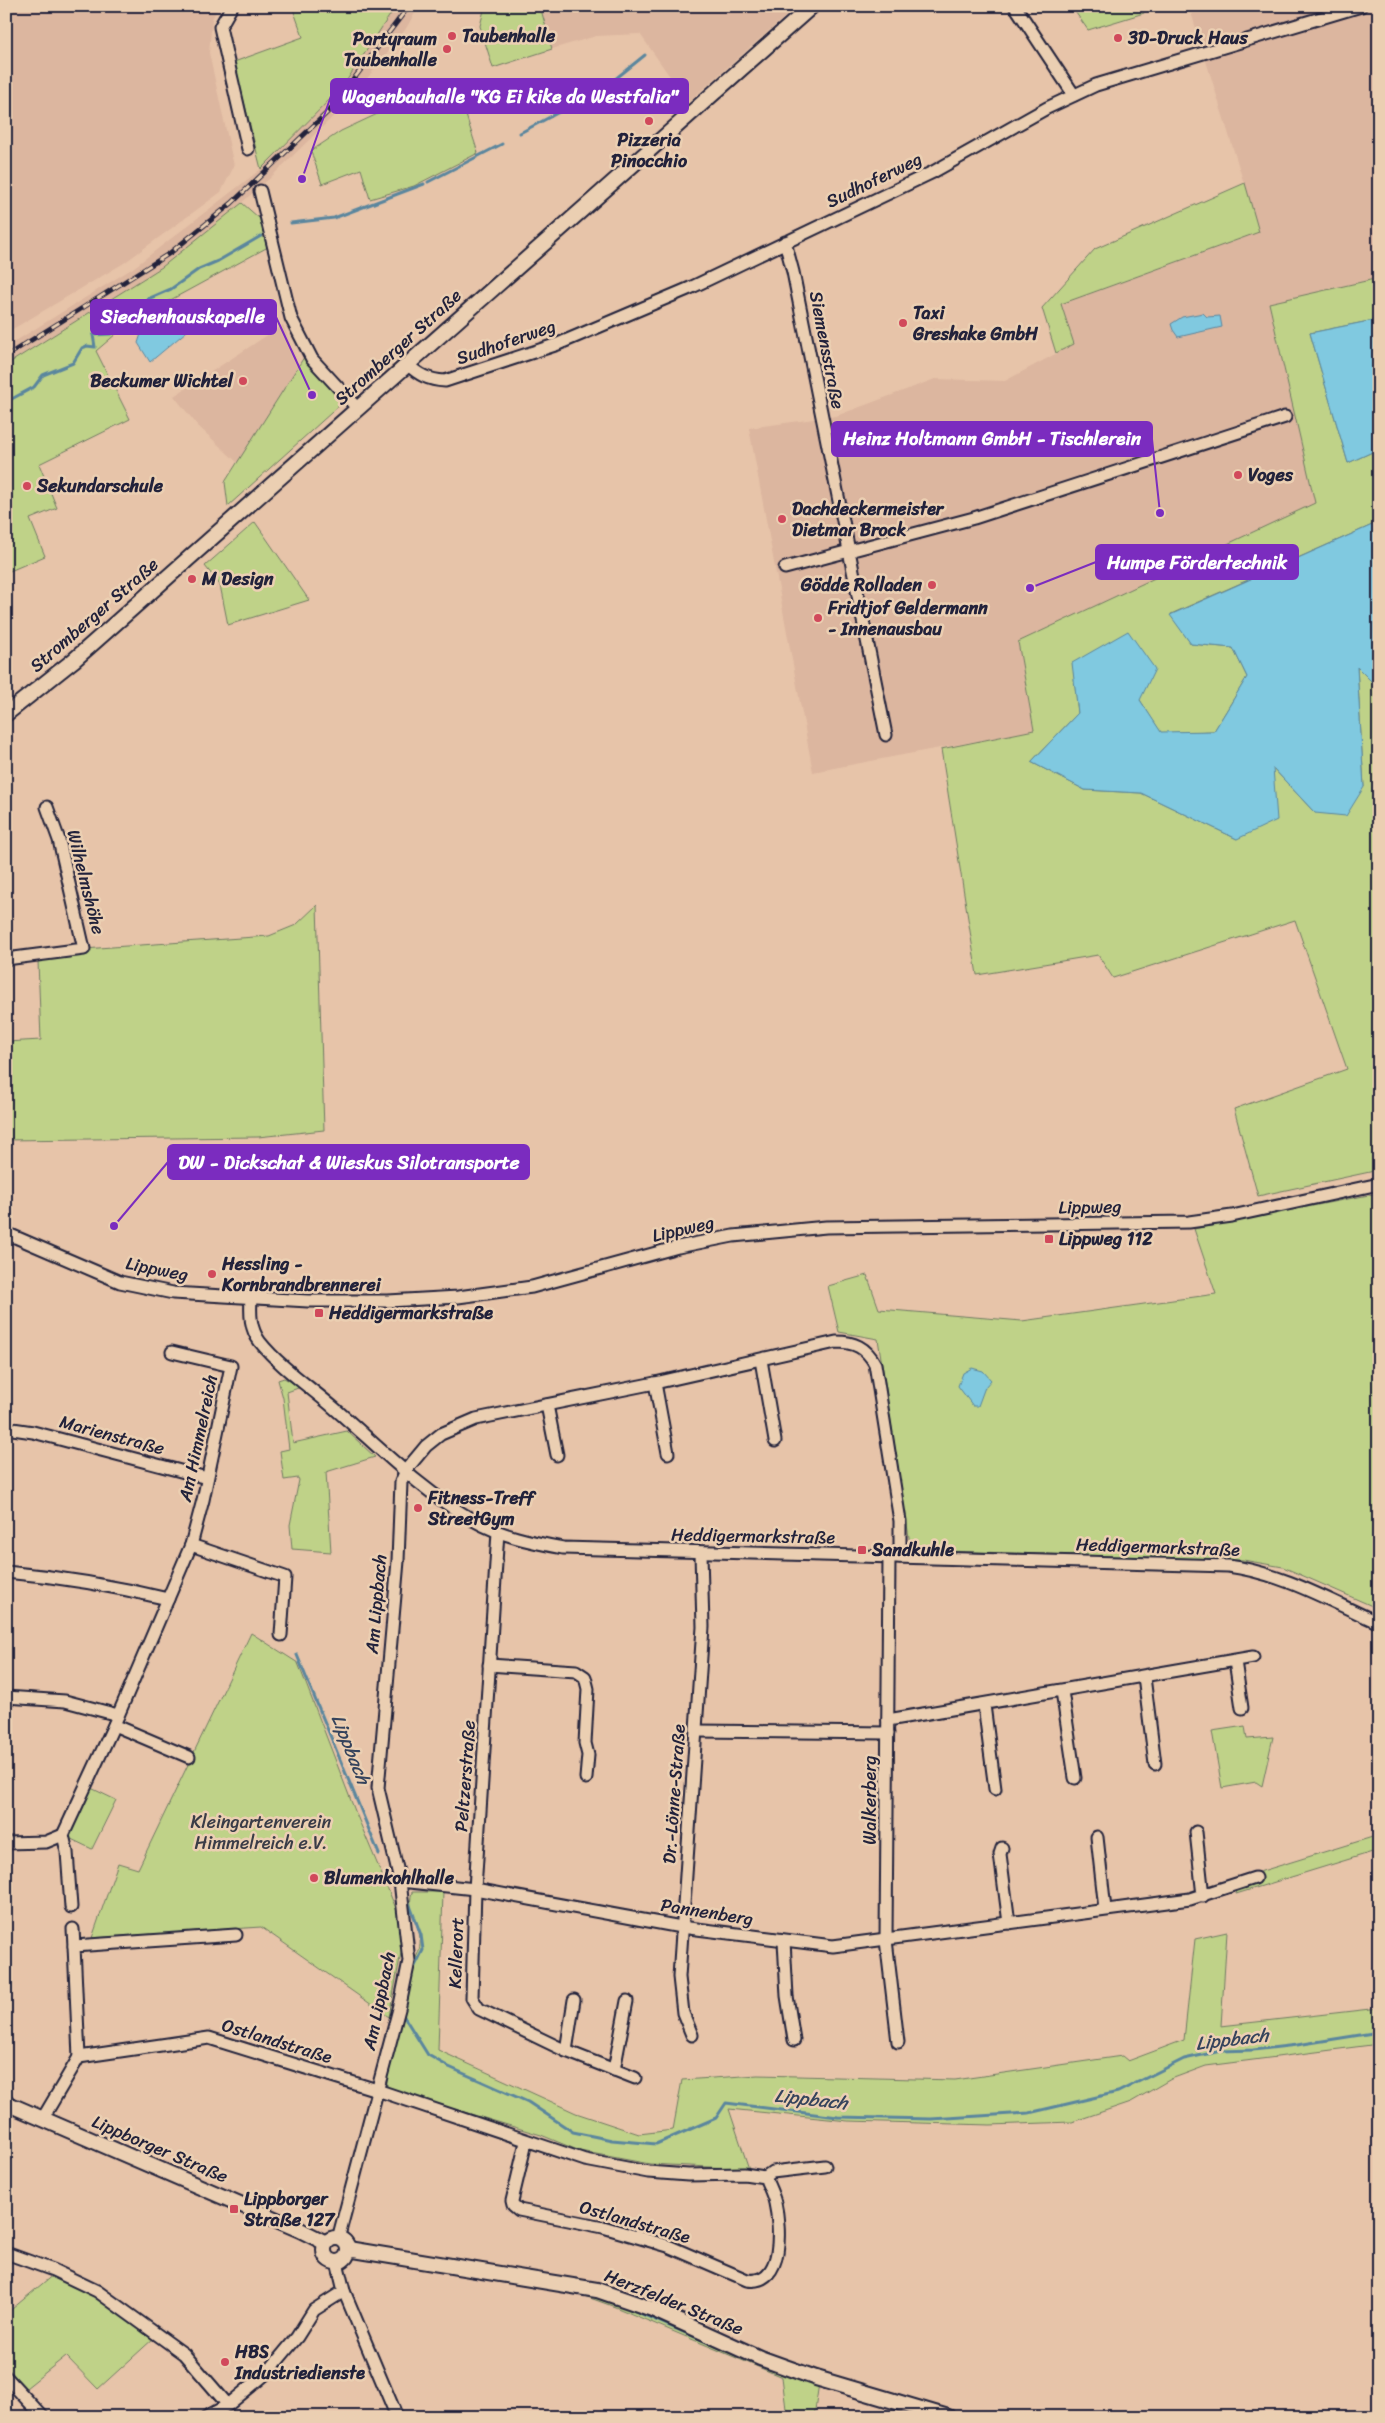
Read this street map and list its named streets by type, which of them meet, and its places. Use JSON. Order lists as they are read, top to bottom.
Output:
{
  "streets": {
    "main road": ["Stromberger Straße", "Lippborger Straße", "Herzfelder Straße"],
    "street": [
      "Sudhoferweg",
      "Siemensstraße",
      "Wilhelmshöhe",
      "Lippweg",
      "Marienstraße",
      "Am Himmelreich",
      "Heddigermarkstraße",
      "Am Lippbach",
      "Peltzerstraße",
      "Dr.-Lönne-Straße",
      "Walkerberg",
      "Pannenberg",
      "Kellerort",
      "Ostlandstraße"
    ]
  },
  "crossings": [
    ["Sudhoferweg", "Stromberger Straße"],
    ["Sudhoferweg", "Siemensstraße"],
    ["Lippweg", "Heddigermarkstraße"],
    ["Marienstraße", "Am Himmelreich"],
    ["Heddigermarkstraße", "Am Lippbach"],
    ["Heddigermarkstraße", "Peltzerstraße"],
    ["Heddigermarkstraße", "Dr.-Lönne-Straße"],
    ["Heddigermarkstraße", "Walkerberg"],
    ["Am Lippbach", "Pannenberg"],
    ["Am Lippbach", "Ostlandstraße"],
    ["Am Lippbach", "Lippborger Straße"],
    ["Am Lippbach", "Herzfelder Straße"],
    ["Peltzerstraße", "Pannenberg"],
    ["Peltzerstraße", "Kellerort"],
    ["Dr.-Lönne-Straße", "Pannenberg"],
    ["Walkerberg", "Pannenberg"],
    ["Pannenberg", "Kellerort"],
    ["Lippborger Straße", "Herzfelder Straße"]
  ],
  "water": ["Lippbach"],
  "parks": ["Kleingartenverein Himmelreich e.V."],
  "places": {
    "other": [
      "Taubenhalle",
      "3D-Druck Haus",
      "Partyraum Taubenhalle",
      "Pizzeria Pinocchio",
      "Wagenbauhalle \"KG Ei kike da Westfalia\"",
      "Taxi Greshake GmbH",
      "Beckumer Wichtel",
      "Siechenhauskapelle",
      "Voges",
      "Sekundarschule",
      "Heinz Holtmann GmbH - Tischlerein",
      "Dachdeckermeister Dietmar Brock",
      "M Design",
      "Gödde Rolladen",
      "Humpe Fördertechnik",
      "Fridtjof Geldermann - Innenausbau",
      "DW - Dickschat & Wieskus Silotransporte",
      "Hessling - Kornbrandbrennerei",
      "Fitness-Treff StreetGym",
      "Blumenkohlhalle",
      "HBS Industriedienste"
    ],
    "transit": [
      "Lippweg 112",
      "Heddigermarkstraße",
      "Sandkuhle",
      "Lippborger Straße 127"
    ]
  }
}
